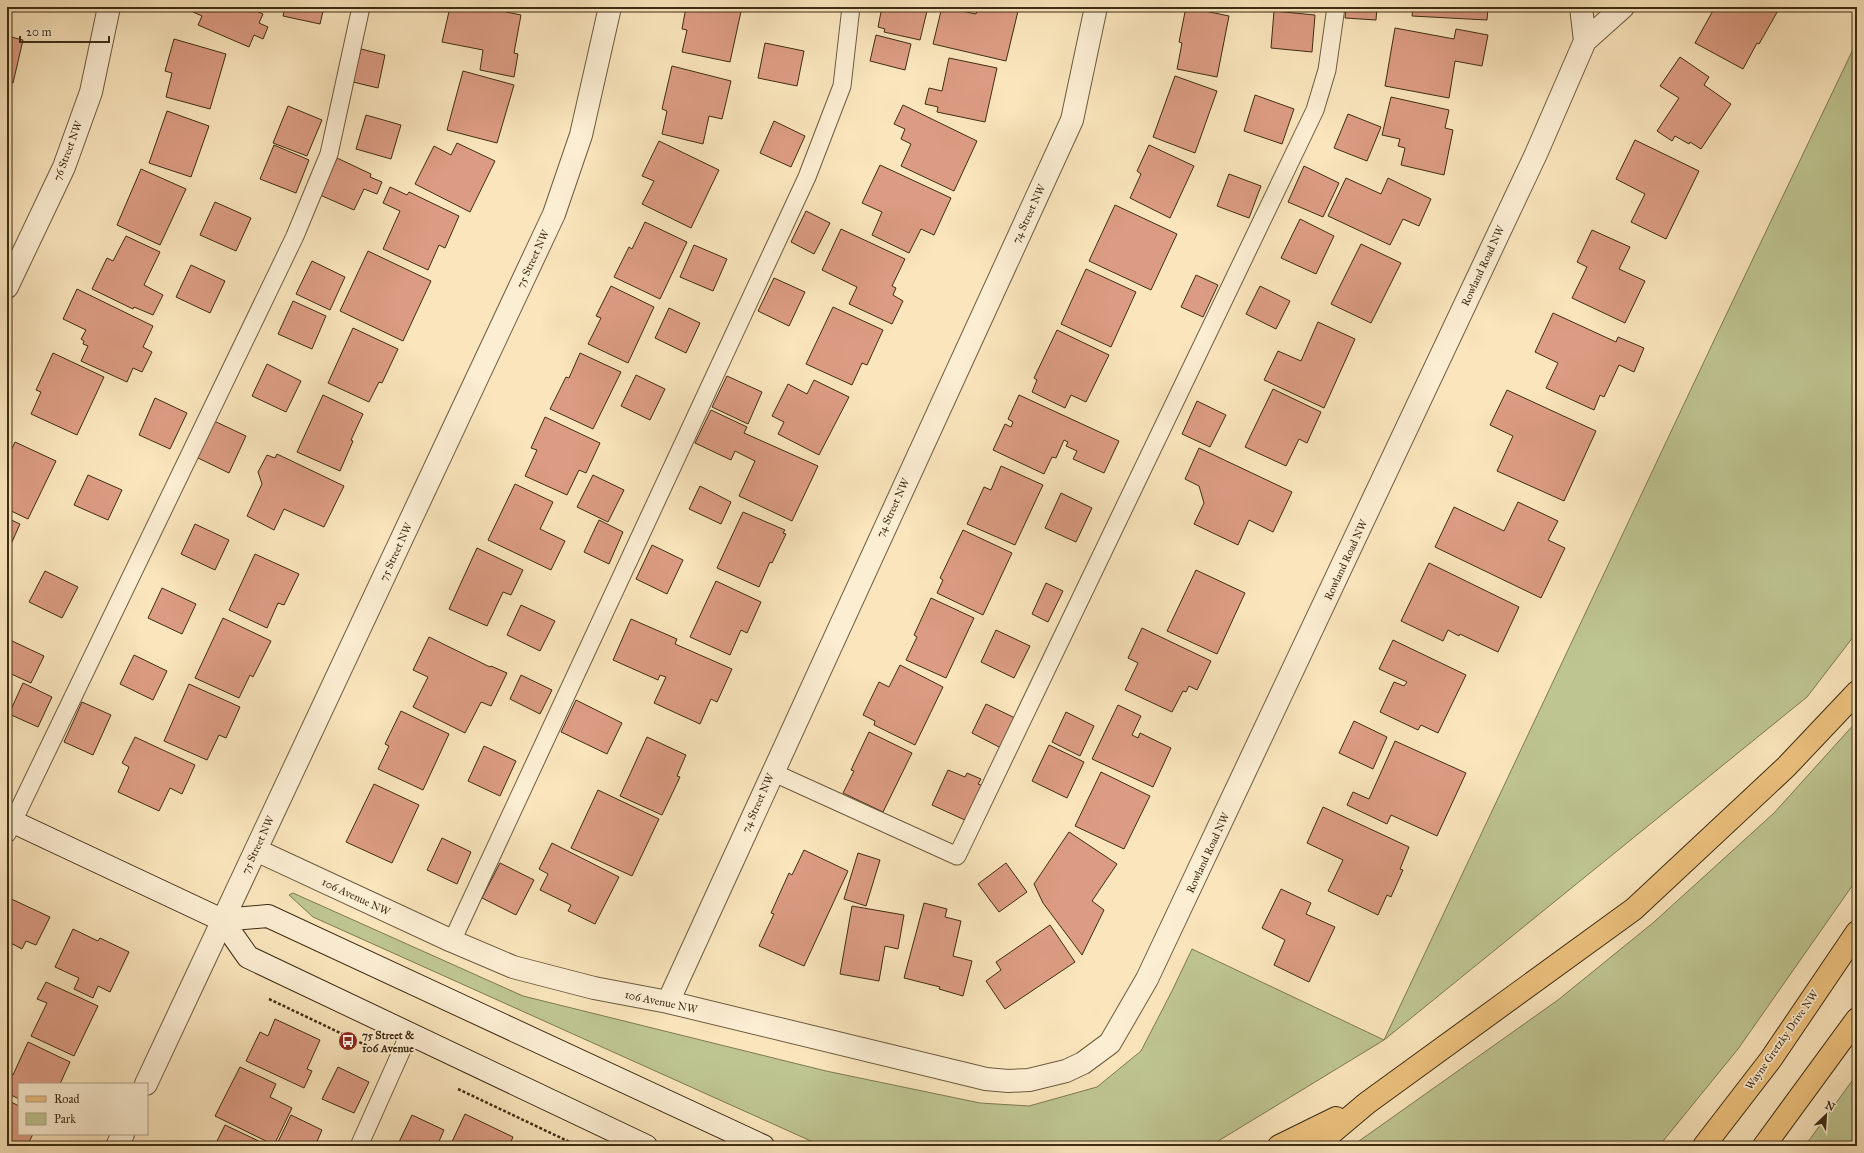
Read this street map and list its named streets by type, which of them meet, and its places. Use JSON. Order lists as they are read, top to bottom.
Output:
{
  "streets": {
    "main road": ["Wayne Gretzky Drive NW"],
    "street": [
      "76 Street NW",
      "74 Street NW",
      "75 Street NW",
      "Rowland Road NW",
      "106 Avenue NW"
    ]
  },
  "crossings": [
    ["74 Street NW", "106 Avenue NW"],
    ["75 Street NW", "106 Avenue NW"],
    ["Rowland Road NW", "106 Avenue NW"]
  ],
  "places": {
    "bus stop": ["75 Street & 106 Avenue"]
  },
  "legend": ["Road", "Park"],
  "scale_bar": "20 m",
  "north": "top right"
}
